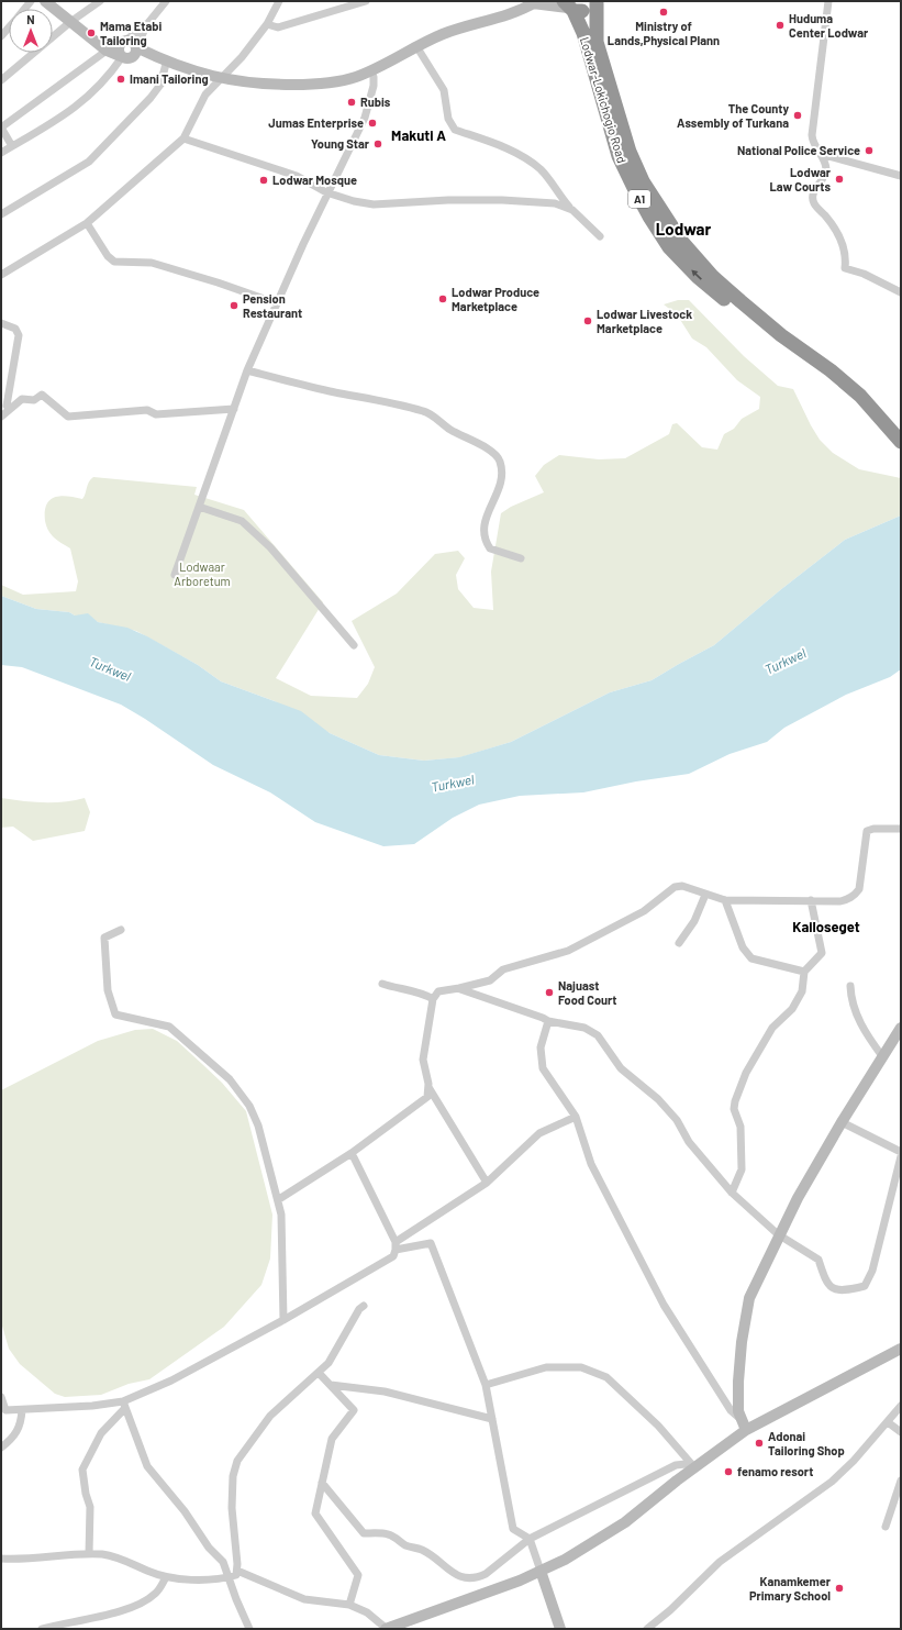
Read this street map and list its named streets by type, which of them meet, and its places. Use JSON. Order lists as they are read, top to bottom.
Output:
{
  "streets": {
    "highway": ["Lodwar-Lokichogio Road", "A1"]
  },
  "crossings": [
    ["Lodwar-Lokichogio Road", "A1"]
  ],
  "districts": ["Makuti A", "Lodwar", "Kailoseget"],
  "water": ["Turkwel"],
  "parks": ["Lodwaar Arboretum"],
  "places": [
    "Ministry of Lands,Physical Plann",
    "Huduma Center Lodwar",
    "Mama Etabi Tailoring",
    "Imani Tailoring",
    "Rubis",
    "The County Assembly of Turkana",
    "Jumas Enterprise",
    "Young Star",
    "National Police Service",
    "Lodwar Law Courts",
    "Lodwar Mosque",
    "Lodwar Produce Marketplace",
    "Pension Restaurant",
    "Lodwar Livestock Marketplace",
    "Najuast Food Court",
    "Adonai Tailoring Shop",
    "fenamo resort",
    "Kanamkemer Primary School"
  ],
  "north": "top"
}
